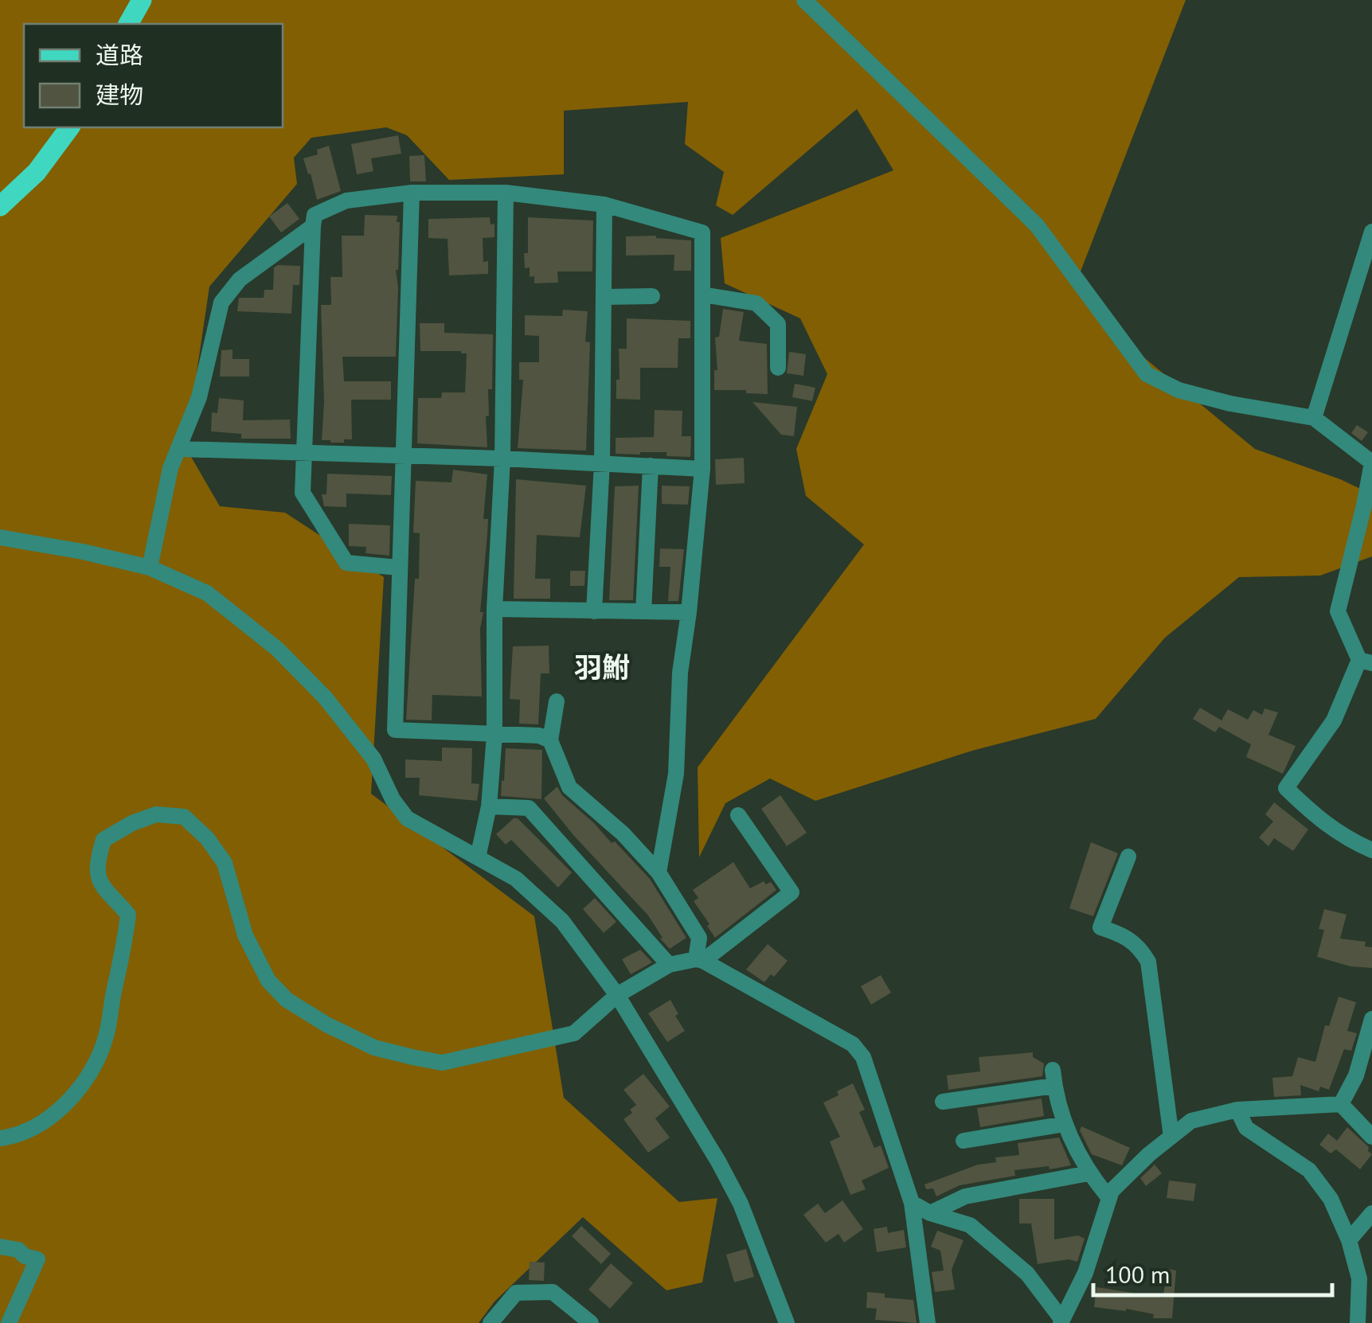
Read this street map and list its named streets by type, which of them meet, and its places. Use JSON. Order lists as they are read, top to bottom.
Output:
{
  "districts": ["羽鮒"],
  "legend": ["道路", "建物"],
  "scale_bar": "100 m"
}
